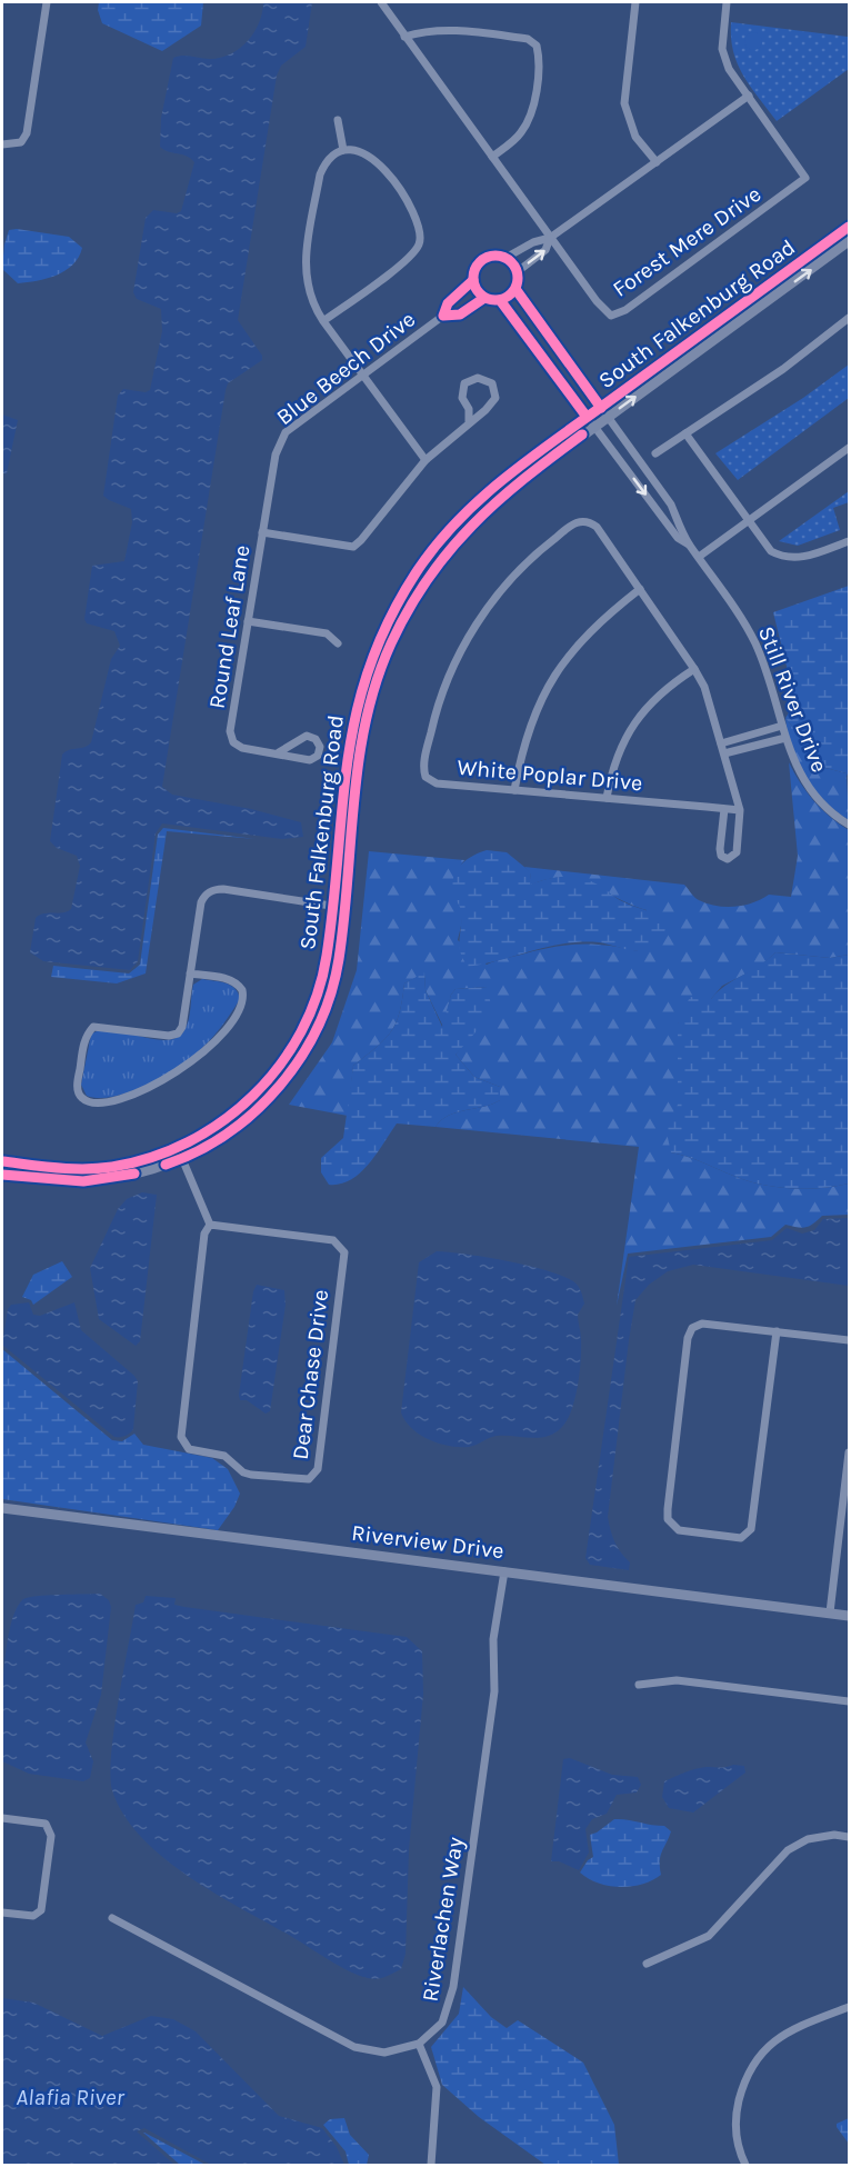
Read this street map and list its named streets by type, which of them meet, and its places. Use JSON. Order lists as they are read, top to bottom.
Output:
{
  "streets": {
    "street": [
      "Forest Mere Drive",
      "South Falkenburg Road",
      "Blue Beech Drive",
      "Round Leaf Lane",
      "Still River Drive",
      "White Poplar Drive",
      "Dear Chase Drive",
      "Riverview Drive",
      "Riverlachen Way"
    ]
  },
  "crossings": [
    ["South Falkenburg Road", "Still River Drive"],
    ["Blue Beech Drive", "Round Leaf Lane"],
    ["Blue Beech Drive", "Still River Drive"],
    ["Riverview Drive", "Riverlachen Way"]
  ],
  "water": ["Alafia River"]
}
